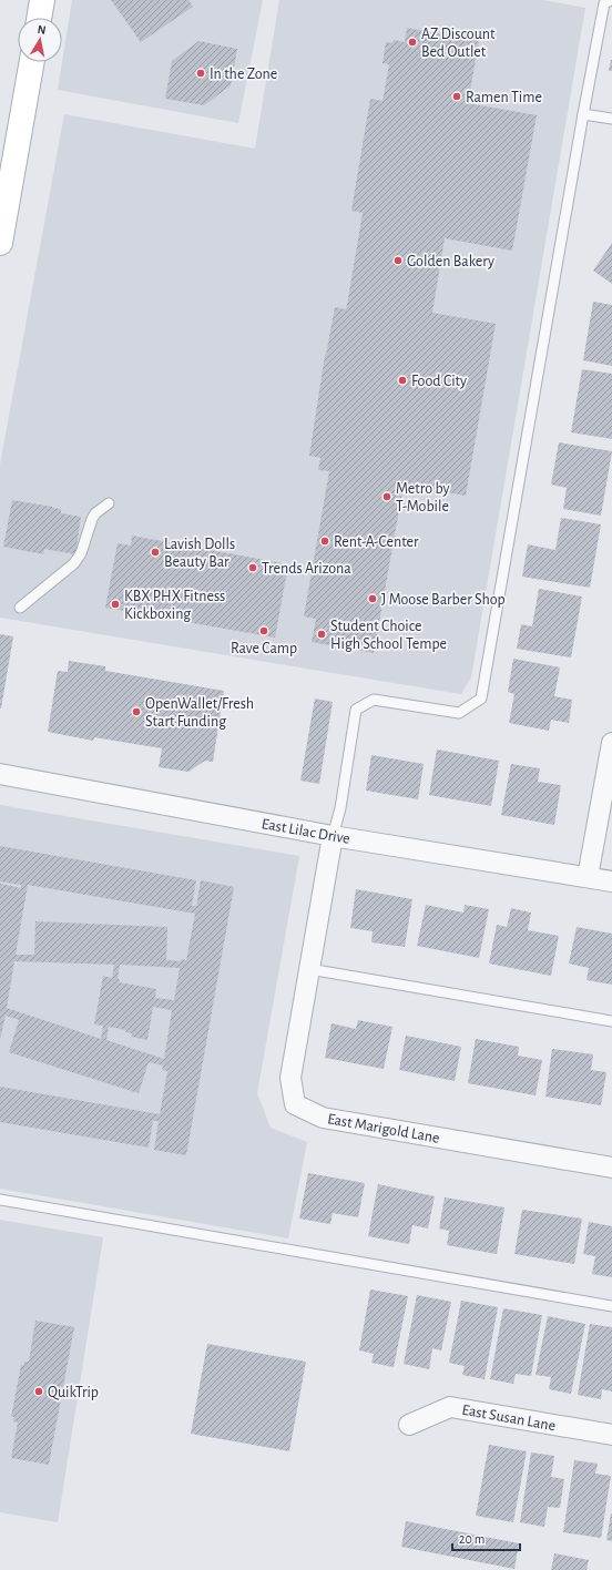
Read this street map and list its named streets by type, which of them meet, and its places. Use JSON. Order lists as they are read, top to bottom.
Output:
{
  "streets": {
    "street": ["East Lilac Drive", "East Marigold Lane", "East Susan Lane"]
  },
  "crossings": [
    ["East Lilac Drive", "East Marigold Lane"]
  ],
  "places": [
    "AZ Discount Bed Outlet",
    "In the Zone",
    "Ramen Time",
    "Golden Bakery",
    "Food City",
    "Metro by T-Mobile",
    "Rent-A-Center",
    "Lavish Dolls Beauty Bar",
    "Trends Arizona",
    "J Moose Barber Shop",
    "KBX PHX Fitness Kickboxing",
    "Rave Camp",
    "Student Choice High School Tempe",
    "OpenWallet/Fresh Start Funding",
    "QuikTrip"
  ],
  "scale_bar": "20 m",
  "north": "top"
}
